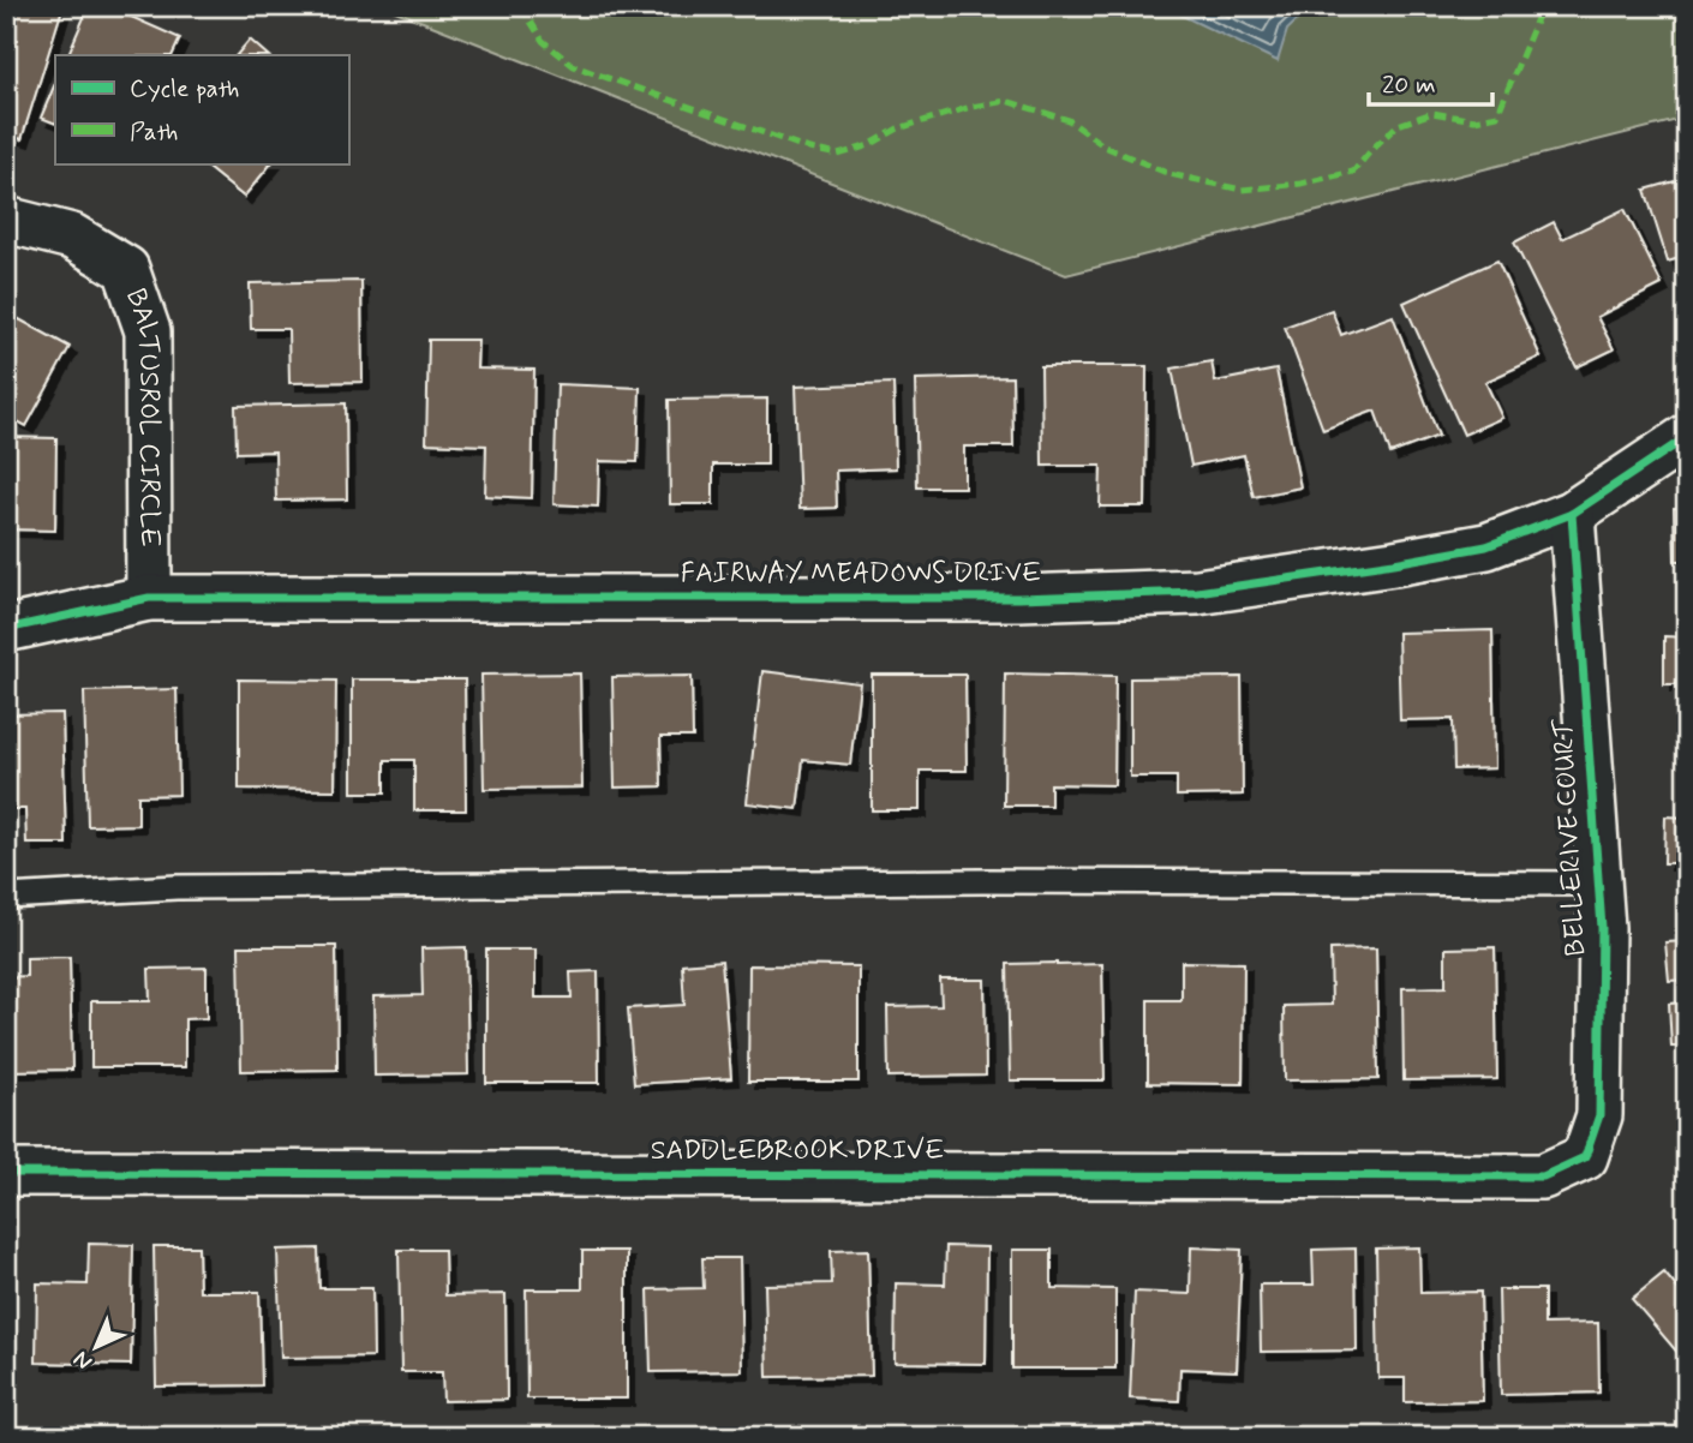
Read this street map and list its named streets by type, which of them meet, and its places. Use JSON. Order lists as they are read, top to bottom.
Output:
{
  "streets": {
    "street": [
      "BALTUSROL CIRCLE",
      "FAIRWAY MEADOWS DRIVE",
      "BELLERIVE COURT",
      "SADDLEBROOK DRIVE"
    ]
  },
  "crossings": [
    ["BALTUSROL CIRCLE", "FAIRWAY MEADOWS DRIVE"],
    ["FAIRWAY MEADOWS DRIVE", "BELLERIVE COURT"],
    ["BELLERIVE COURT", "SADDLEBROOK DRIVE"]
  ],
  "legend": ["Cycle path", "Path"],
  "scale_bar": "20 m",
  "north": "bottom left"
}
